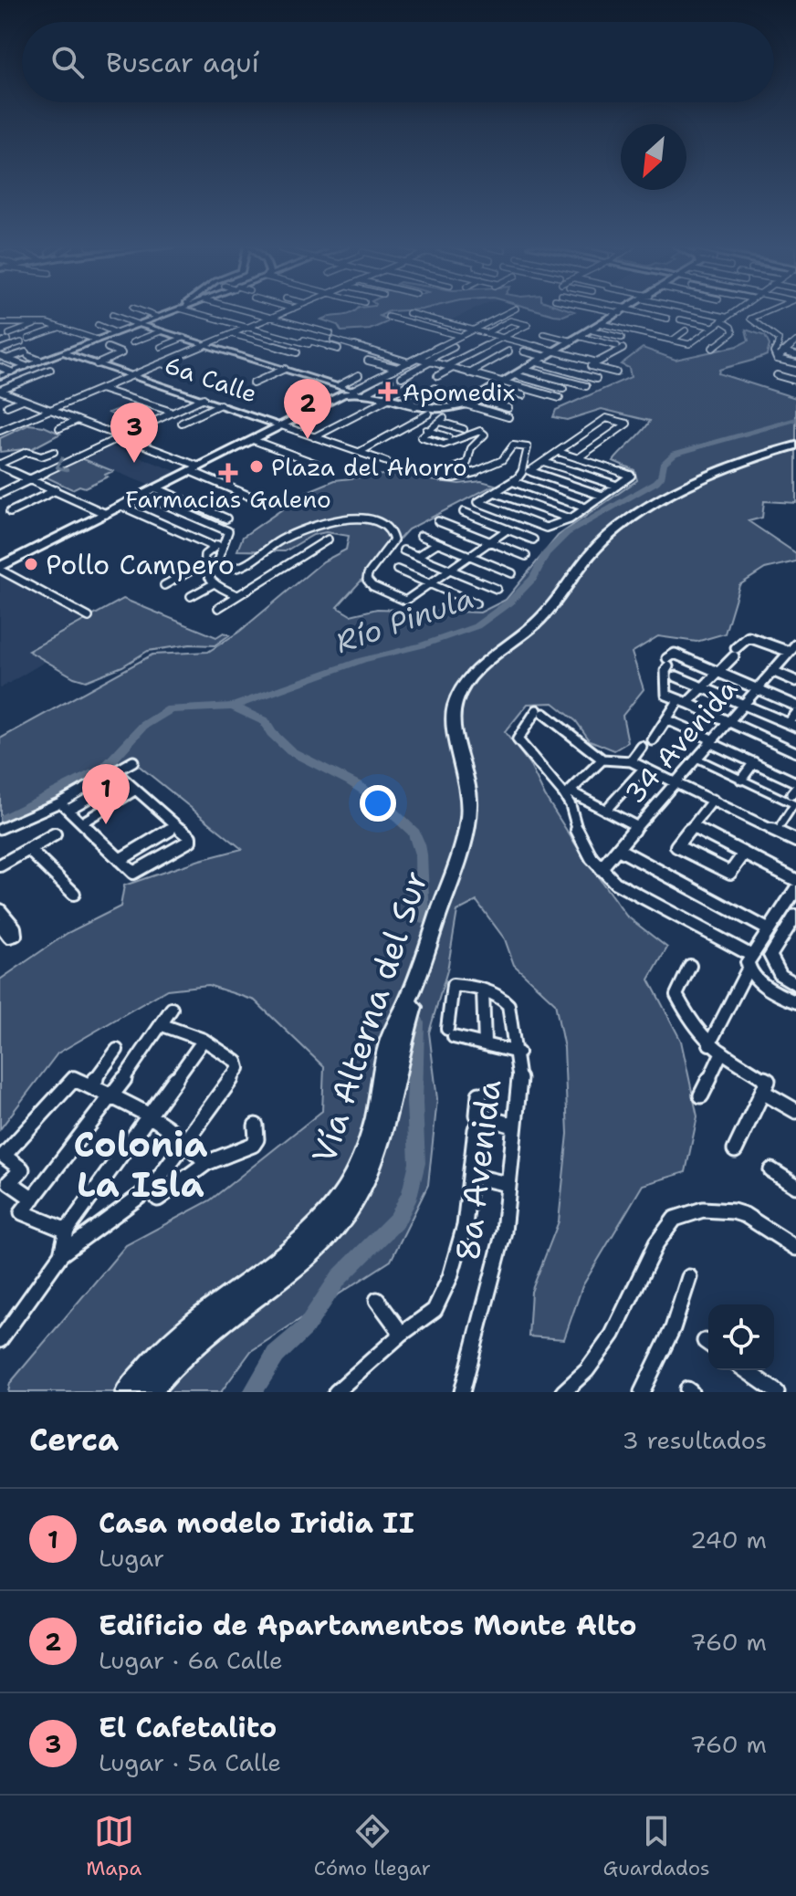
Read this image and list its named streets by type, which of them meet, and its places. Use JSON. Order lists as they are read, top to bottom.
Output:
{
  "streets": {
    "main road": ["Vía Alterna del Sur"],
    "street": ["6a Calle", "34 Avenida", "8a Avenida"]
  },
  "districts": ["Colonia La Isla"],
  "water": ["Río Pinula"],
  "places": {
    "health": ["Apomedix", "Farmacias Galeno"],
    "other": ["Plaza del Ahorro", "Pollo Campero"]
  },
  "north": "bottom left",
  "page": {
    "search": "Buscar aquí",
    "pins": ["2", "3", "1"],
    "heading": ["Cerca", "3 resultados"],
    "list": [
      {
        "mark": "1",
        "name": "Casa modelo Iridia II",
        "note": "Lugar",
        "value": "240 m"
      },
      {
        "mark": "2",
        "name": "Edificio de Apartamentos Monte Alto",
        "note": "Lugar · 6a Calle",
        "value": "760 m"
      },
      {
        "mark": "3",
        "name": "El Cafetalito",
        "note": "Lugar · 5a Calle",
        "value": "760 m"
      }
    ],
    "nav": ["Mapa", "Cómo llegar", "Guardados"]
  }
}
